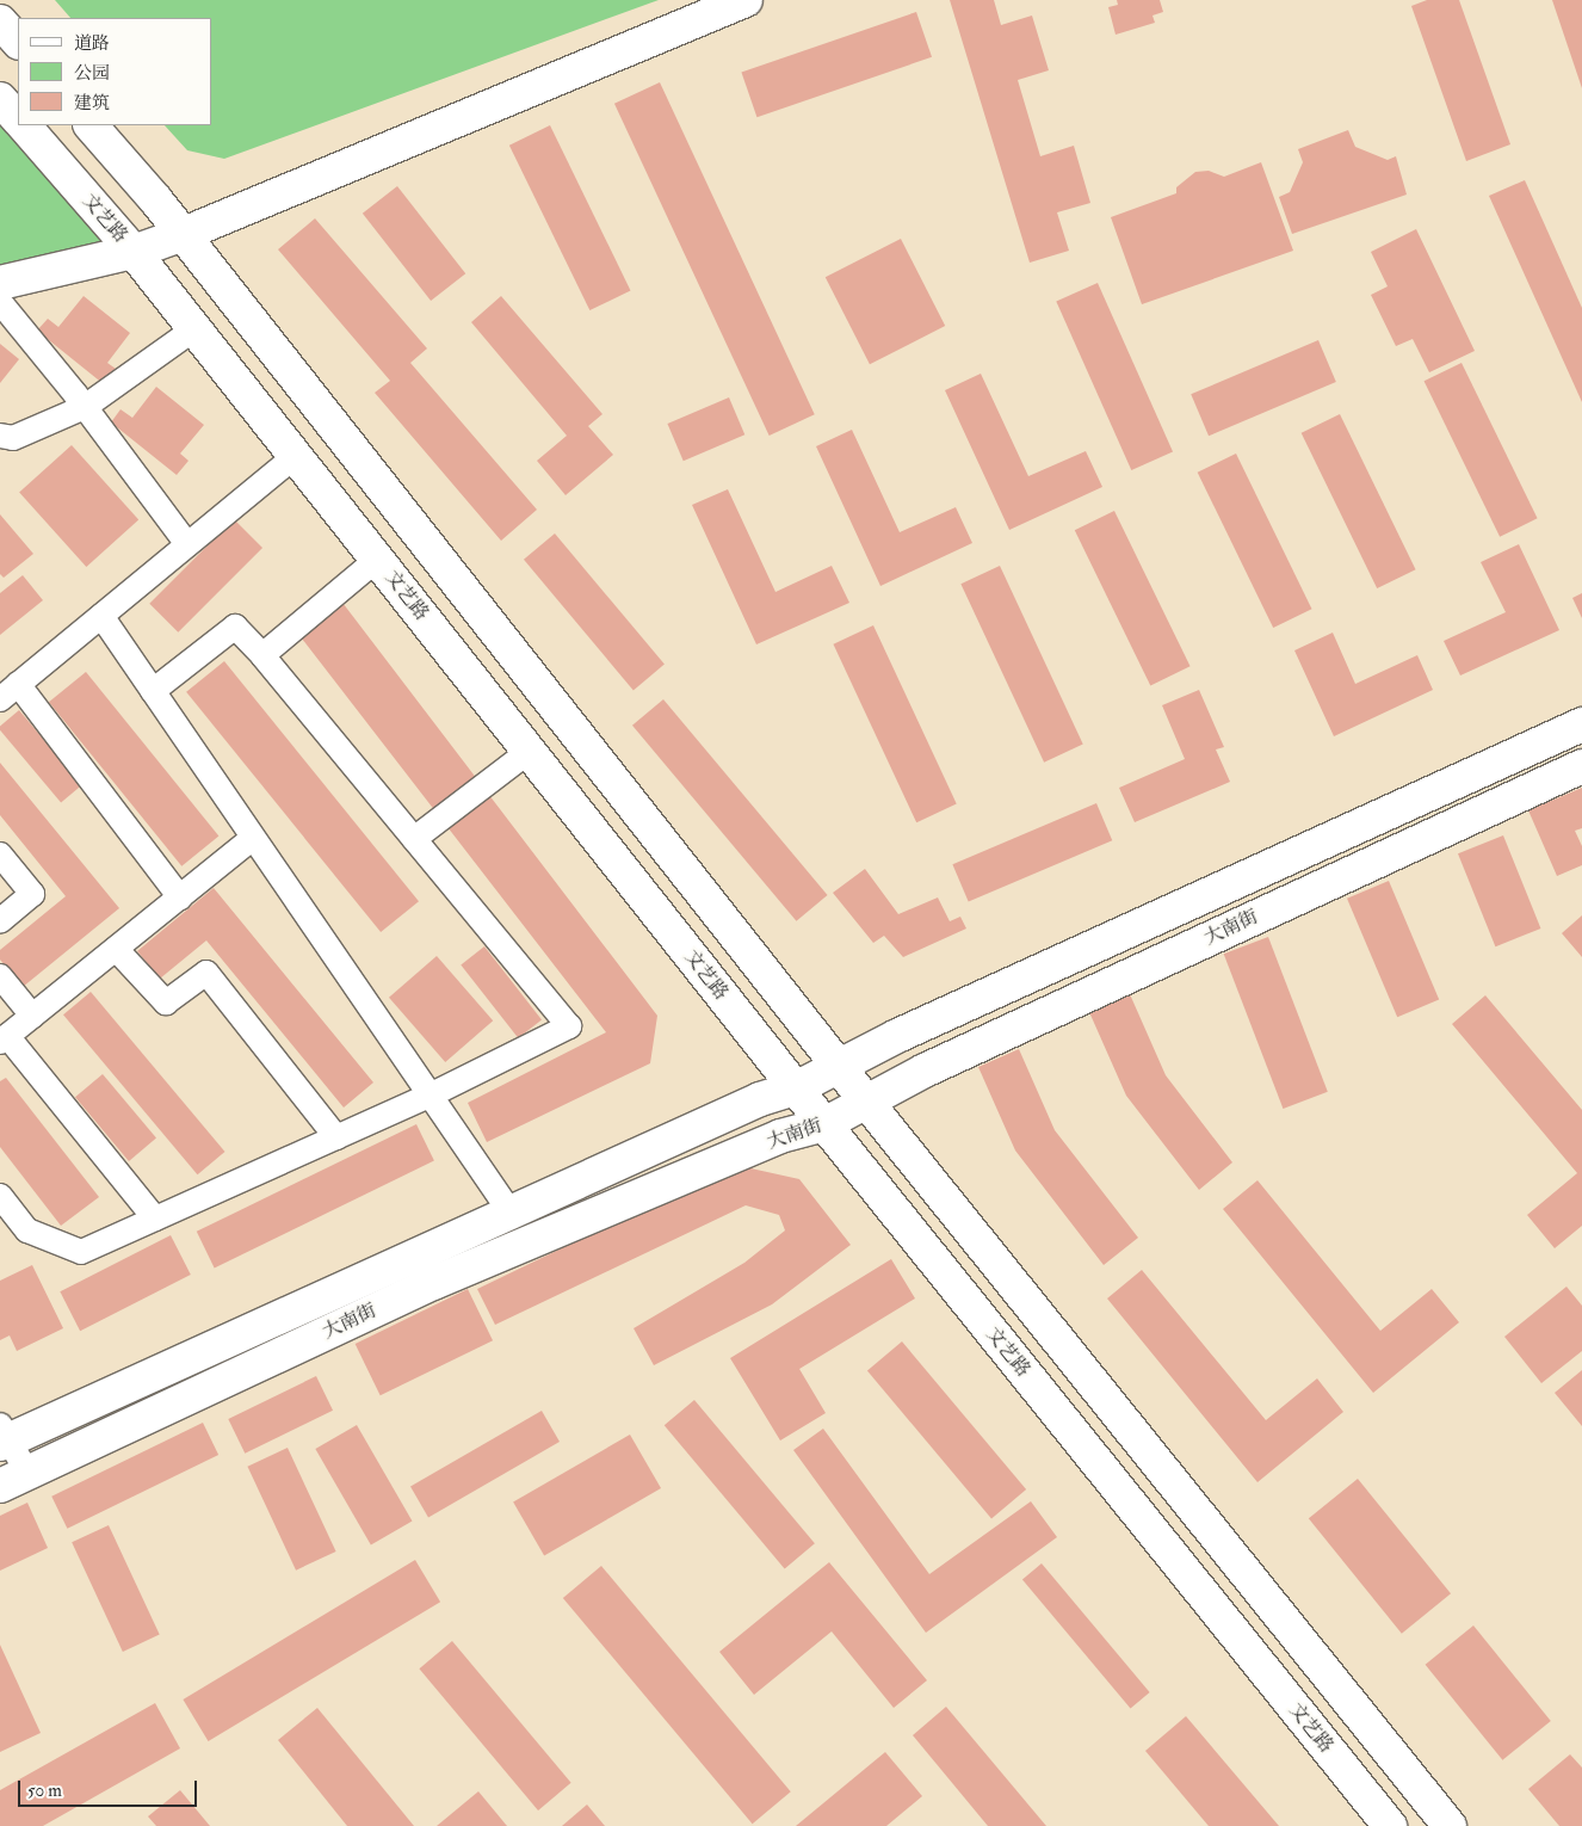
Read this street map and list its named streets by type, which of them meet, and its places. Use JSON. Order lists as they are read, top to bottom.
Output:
{
  "streets": {
    "main road": ["文艺路", "大南街"]
  },
  "crossings": [
    ["文艺路", "大南街"]
  ],
  "legend": ["道路", "公园", "建筑"],
  "scale_bar": "50 m"
}
